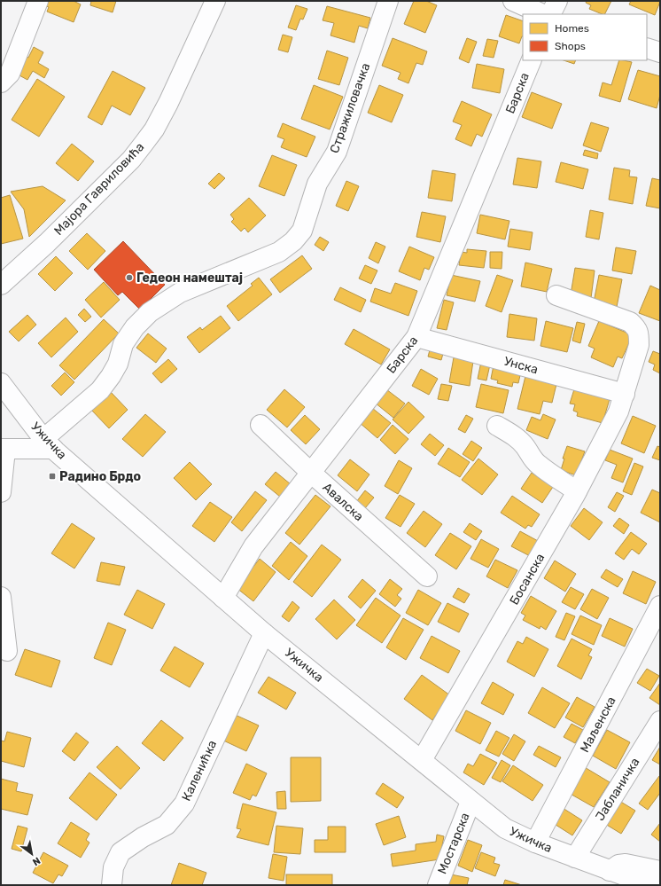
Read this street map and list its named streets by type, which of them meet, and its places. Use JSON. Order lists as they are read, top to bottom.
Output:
{
  "streets": {
    "street": [
      "Барска",
      "Стражиловачка",
      "Мајора Гавриловића",
      "Унска",
      "Ужичка",
      "Авалска",
      "Босанска",
      "Маљенска",
      "Каленићка",
      "Јабланичка",
      "Мостарска"
    ]
  },
  "crossings": [
    ["Барска", "Унска"],
    ["Барска", "Ужичка"],
    ["Барска", "Авалска"],
    ["Стражиловачка", "Ужичка"],
    ["Унска", "Босанска"],
    ["Ужичка", "Босанска"],
    ["Ужичка", "Маљенска"],
    ["Ужичка", "Каленићка"],
    ["Ужичка", "Јабланичка"],
    ["Ужичка", "Мостарска"]
  ],
  "places": {
    "other": ["Гедеон намештај"],
    "transit": ["Радино Брдо"]
  },
  "legend": ["Homes", "Shops"],
  "north": "bottom right"
}
